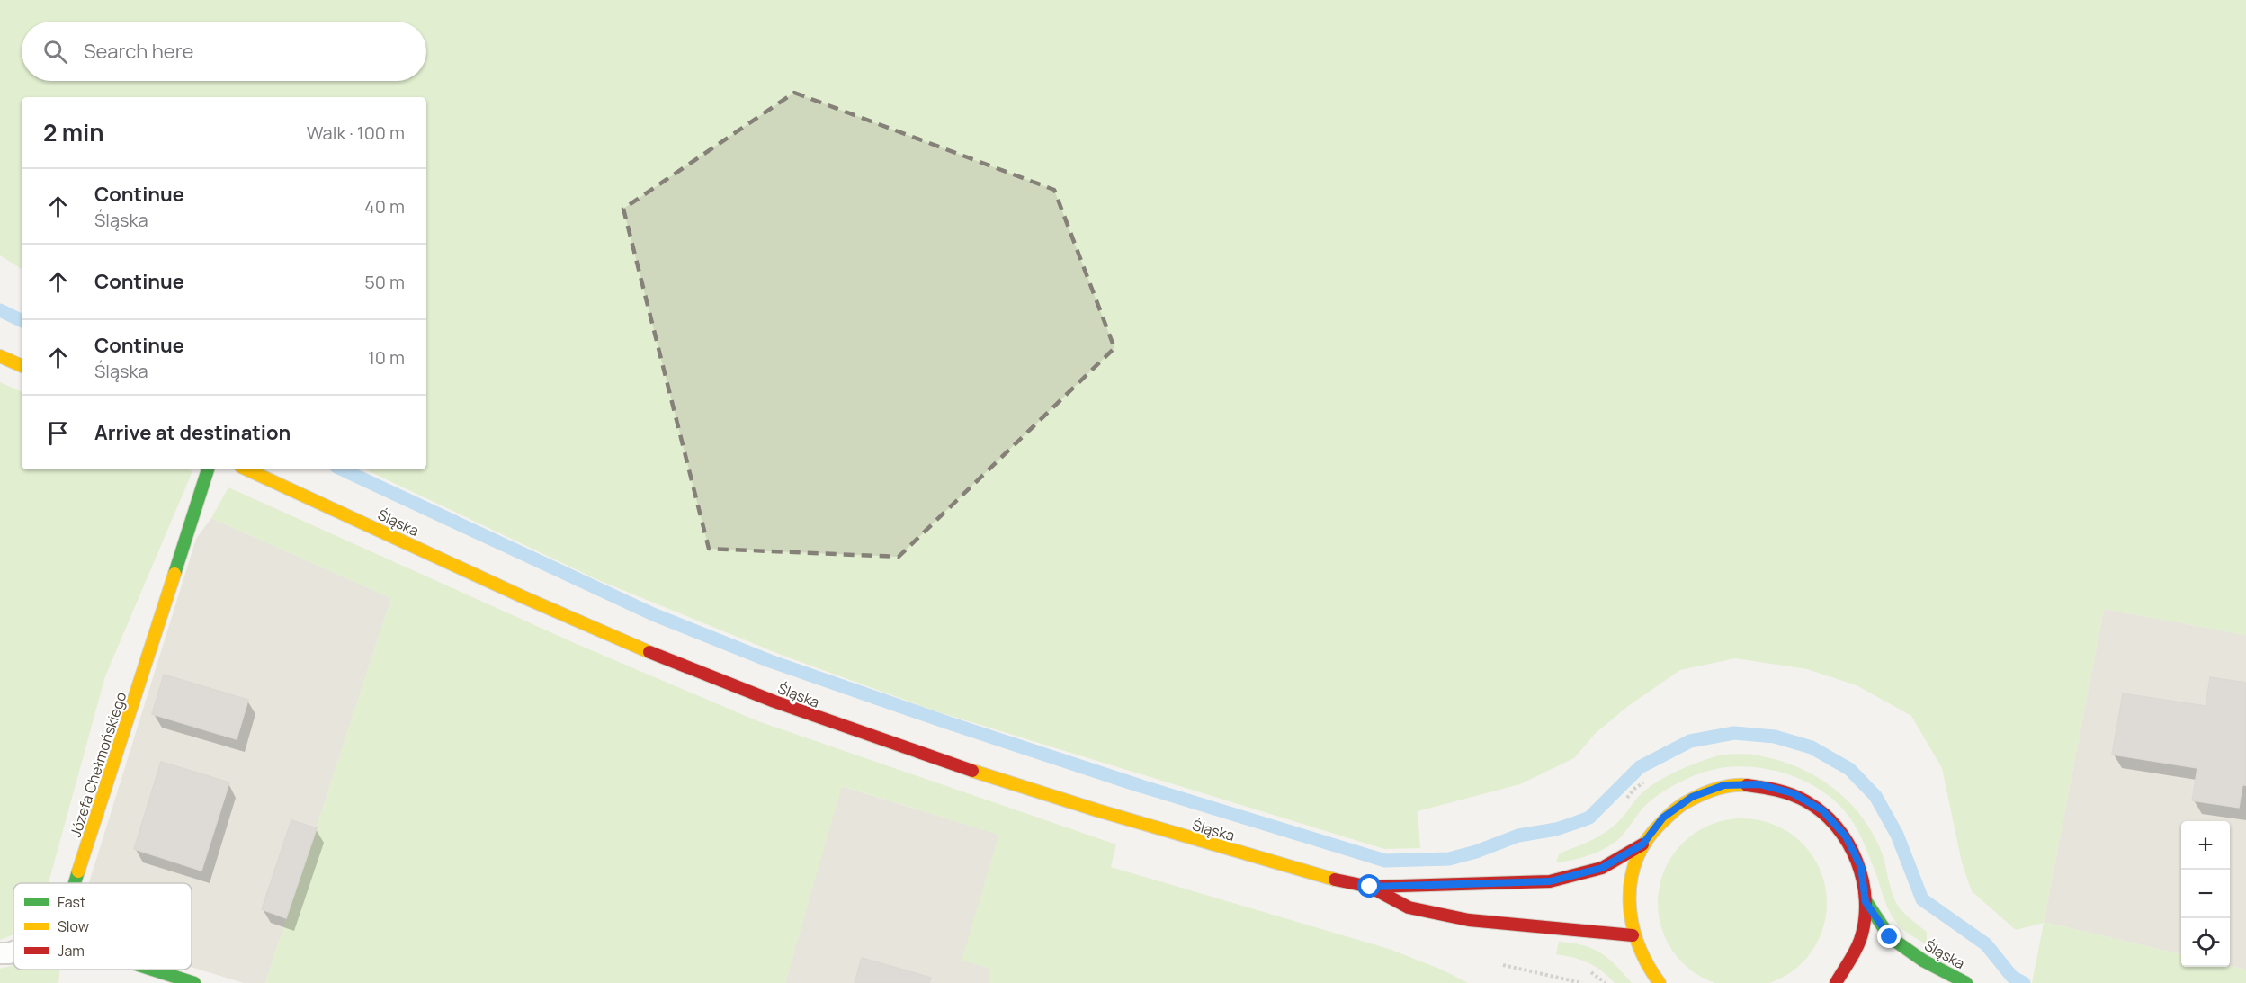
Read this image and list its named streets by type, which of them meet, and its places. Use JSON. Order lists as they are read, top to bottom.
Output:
{
  "streets": {
    "main road": ["Śląska", "Józefa Chełmońskiego"]
  },
  "legend": ["Fast", "Slow", "Jam"],
  "page": {
    "search": "Search here",
    "heading": ["2 min", "Walk · 100 m"],
    "list": [
      ["Continue", "Śląska", "40 m"],
      ["Continue", "50 m"],
      ["Continue", "Śląska", "10 m"],
      "Arrive at destination"
    ],
    "map_buttons": ["+", "−"]
  }
}
